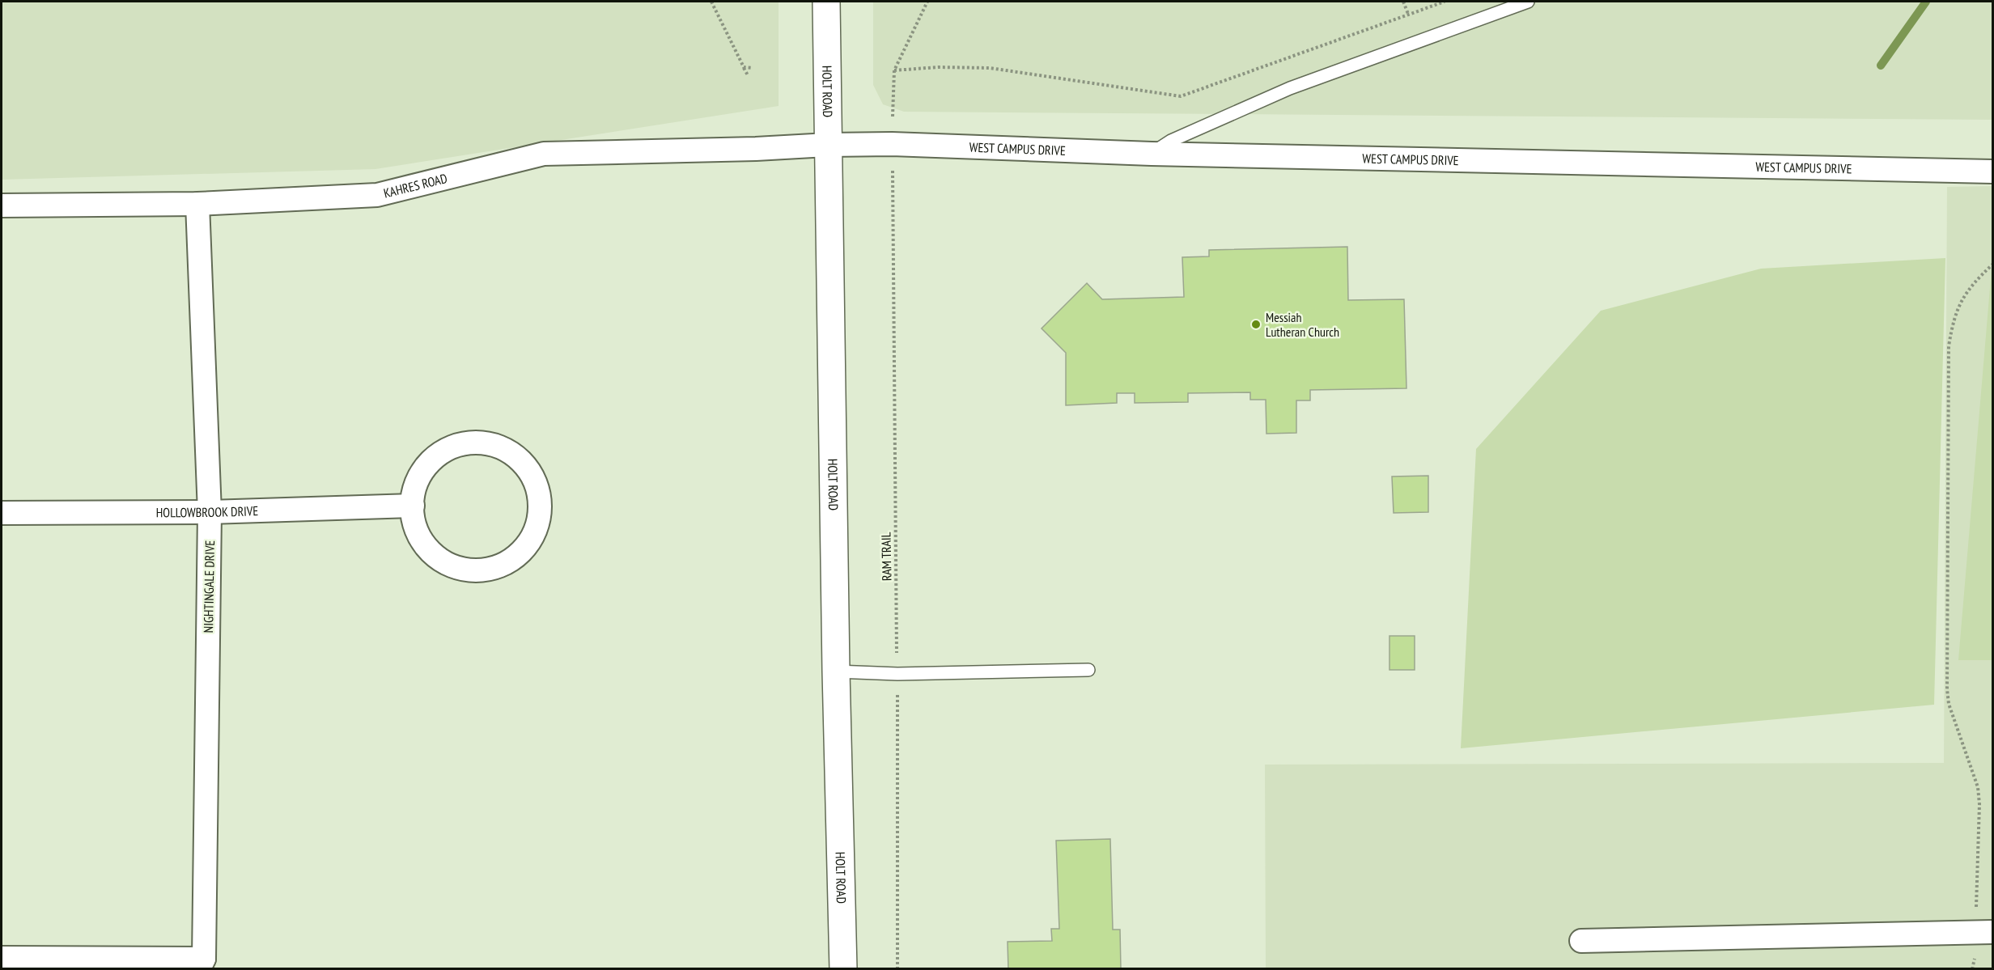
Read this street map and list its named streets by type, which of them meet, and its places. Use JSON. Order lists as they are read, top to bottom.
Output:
{
  "streets": {
    "main road": ["HOLT ROAD"],
    "street": [
      "WEST CAMPUS DRIVE",
      "KAHRES ROAD",
      "HOLLOWBROOK DRIVE",
      "NIGHTINGALE DRIVE"
    ],
    "path": ["RAM TRAIL"]
  },
  "crossings": [
    ["HOLT ROAD", "WEST CAMPUS DRIVE"],
    ["HOLT ROAD", "KAHRES ROAD"],
    ["WEST CAMPUS DRIVE", "KAHRES ROAD"],
    ["WEST CAMPUS DRIVE", "RAM TRAIL"],
    ["KAHRES ROAD", "NIGHTINGALE DRIVE"],
    ["HOLLOWBROOK DRIVE", "NIGHTINGALE DRIVE"]
  ],
  "places": ["Messiah Lutheran Church"]
}
